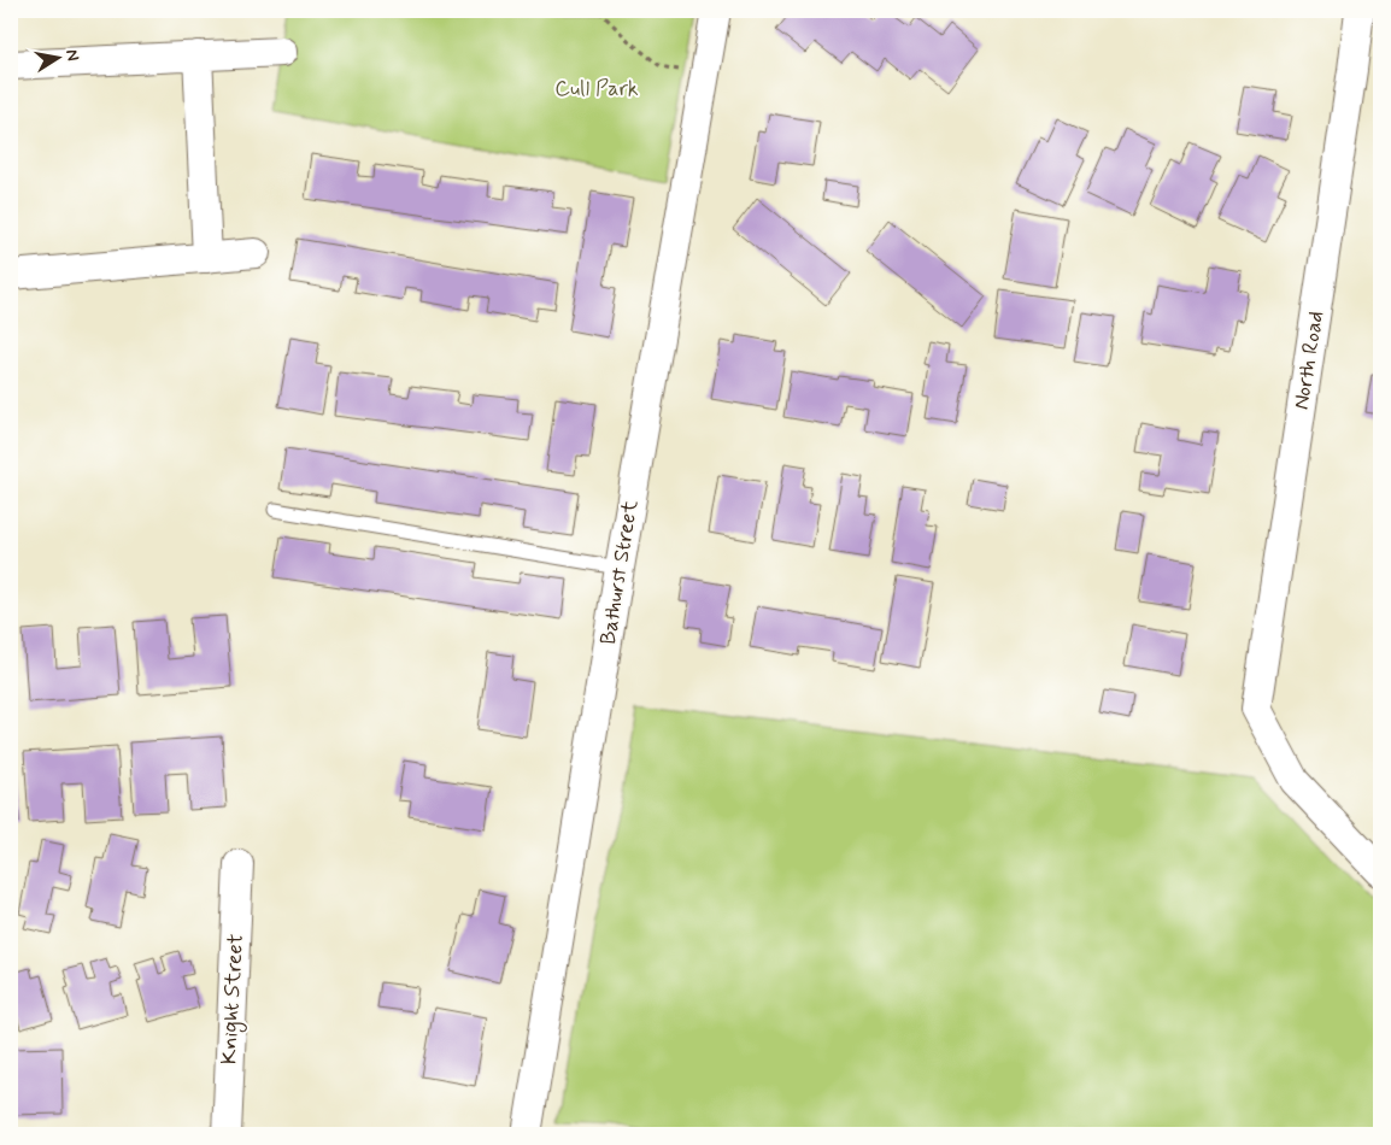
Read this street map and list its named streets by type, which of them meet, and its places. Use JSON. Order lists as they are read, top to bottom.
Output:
{
  "streets": {
    "street": ["North Road", "Bathurst Street", "Knight Street"]
  },
  "parks": ["Cull Park"],
  "north": "right"
}
